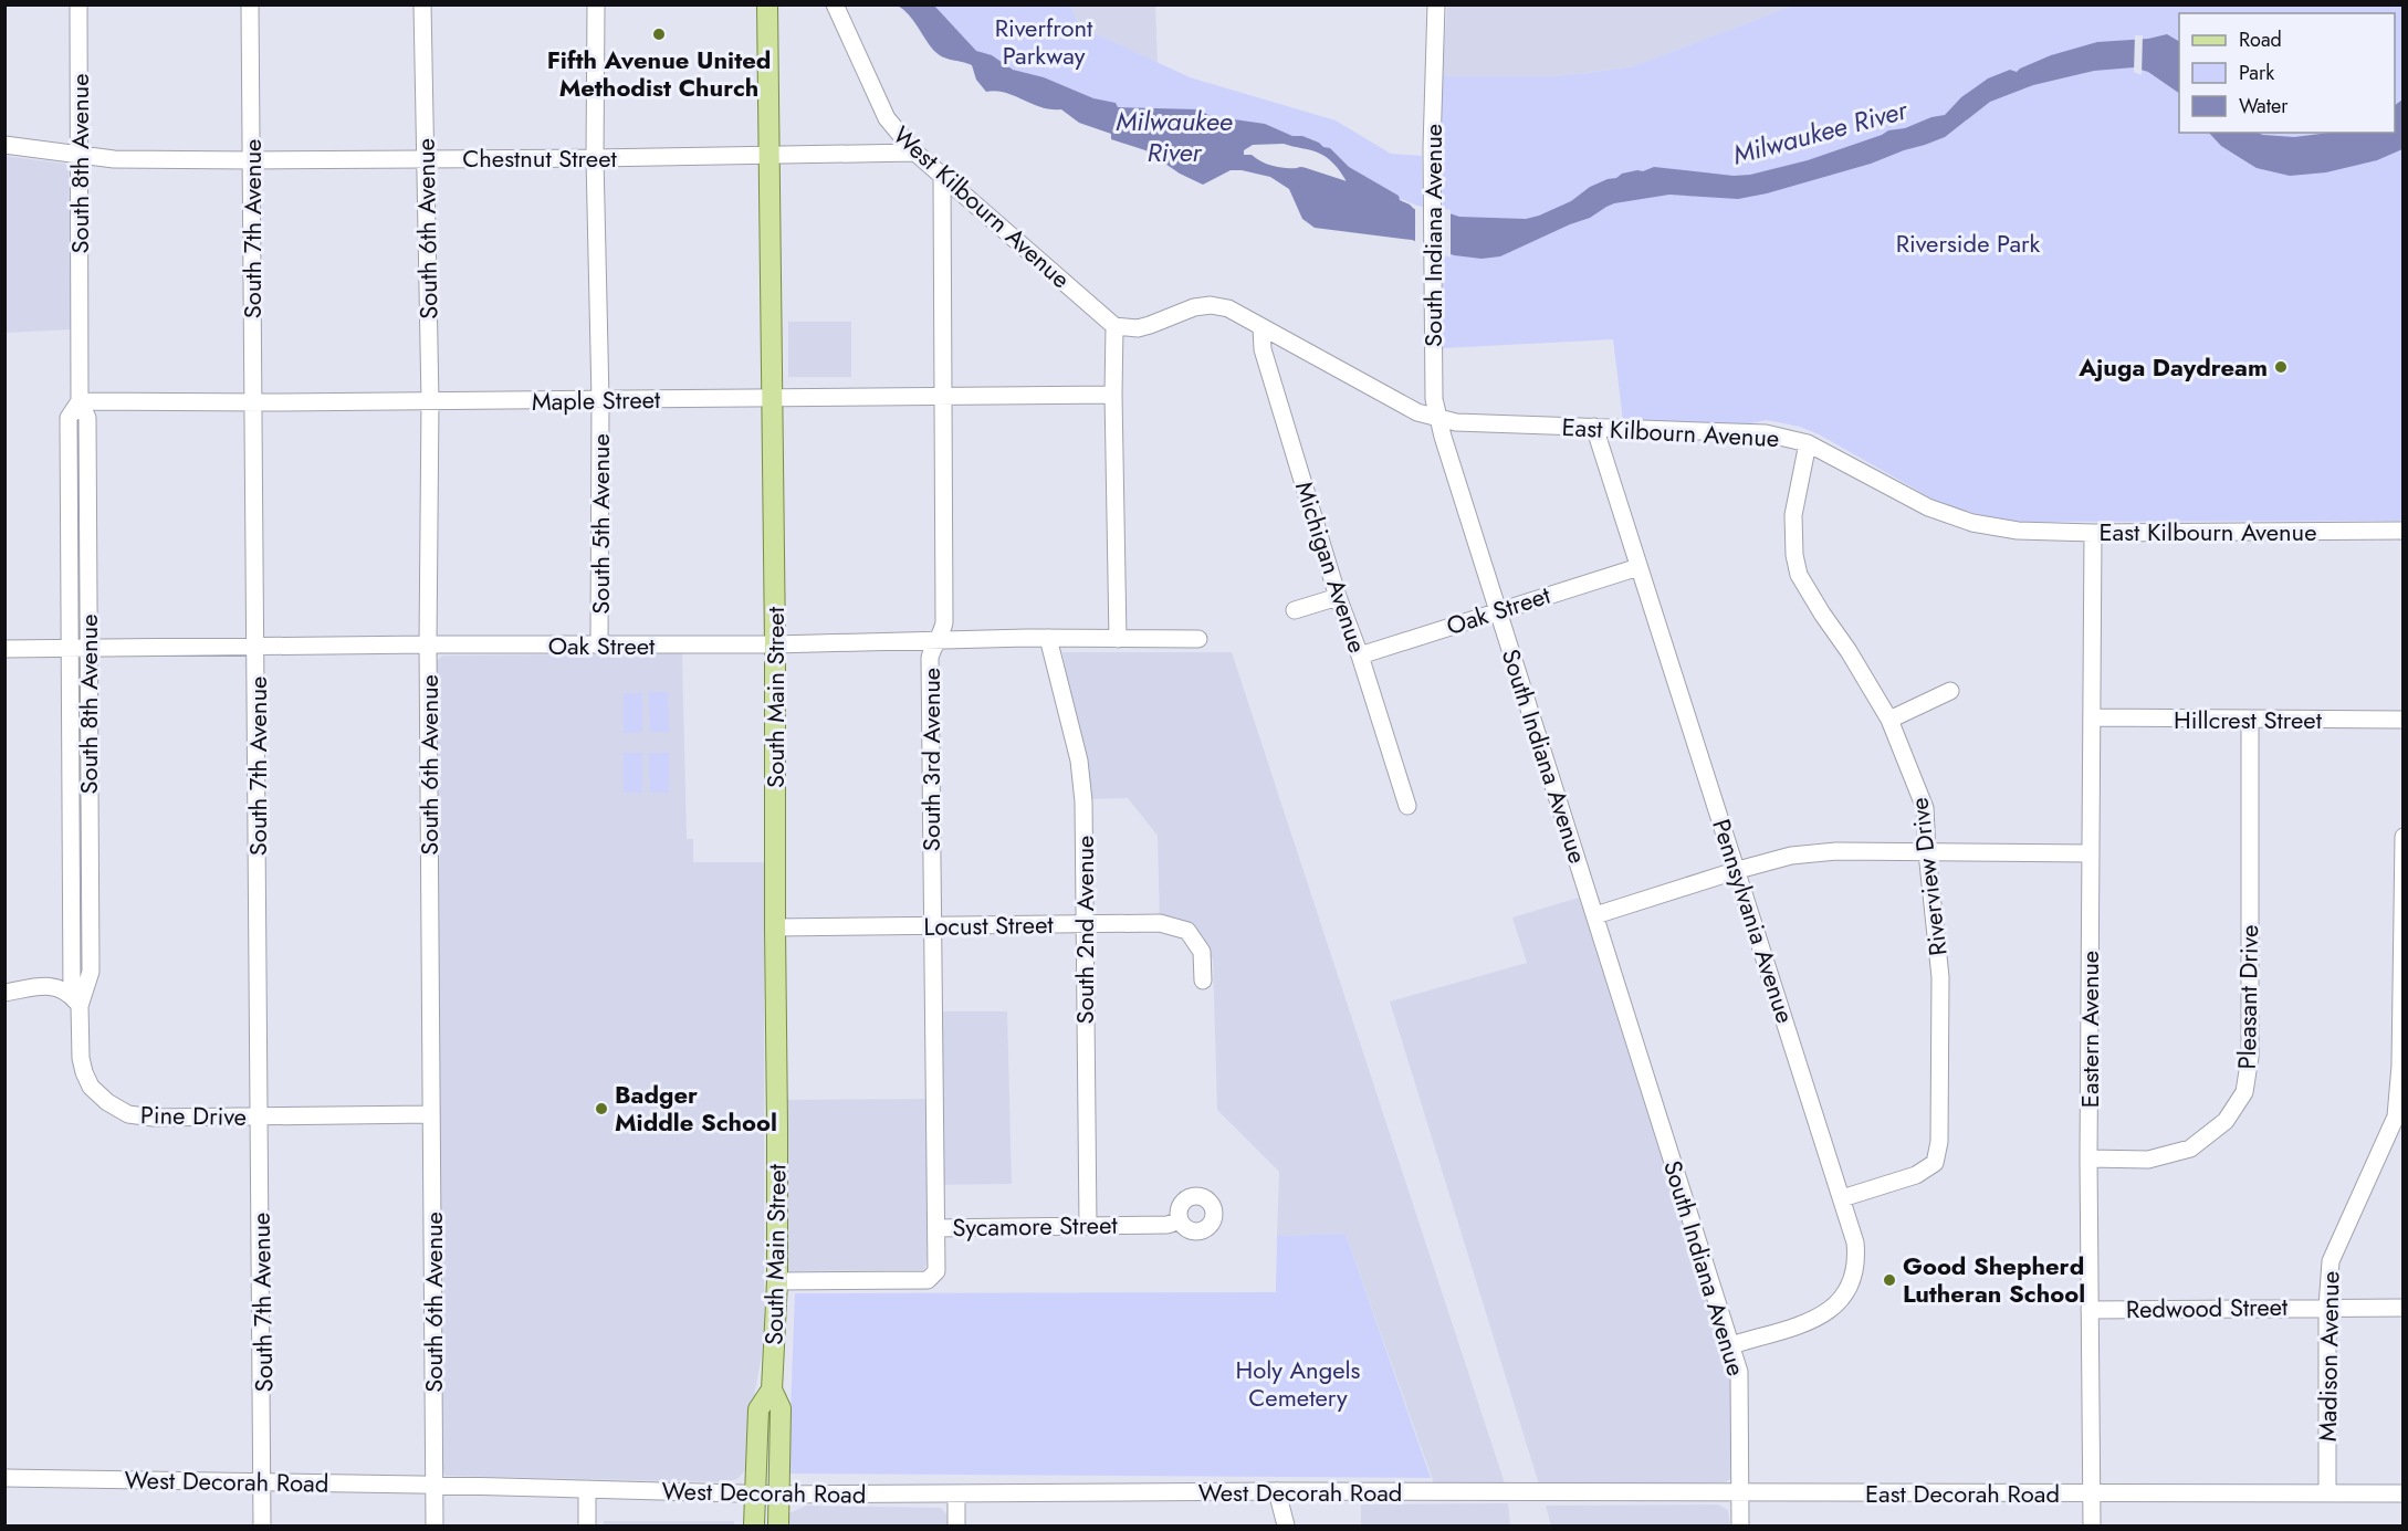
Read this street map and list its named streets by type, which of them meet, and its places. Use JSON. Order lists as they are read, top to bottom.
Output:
{
  "streets": {
    "main road": ["South Main Street"],
    "street": [
      "Chestnut Street",
      "South 8th Avenue",
      "West Kilbourn Avenue",
      "South 7th Avenue",
      "South 6th Avenue",
      "South Indiana Avenue",
      "Maple Street",
      "East Kilbourn Avenue",
      "South 5th Avenue",
      "Michigan Avenue",
      "Oak Street",
      "Hillcrest Street",
      "South 3rd Avenue",
      "Riverview Drive",
      "Pennsylvania Avenue",
      "Locust Street",
      "South 2nd Avenue",
      "Pleasant Drive",
      "Eastern Avenue",
      "Pine Drive",
      "Sycamore Street",
      "Redwood Street",
      "Madison Avenue",
      "West Decorah Road",
      "East Decorah Road"
    ]
  },
  "crossings": [
    ["Chestnut Street", "South 8th Avenue"],
    ["Chestnut Street", "West Kilbourn Avenue"],
    ["Chestnut Street", "South 7th Avenue"],
    ["Chestnut Street", "South 6th Avenue"],
    ["Chestnut Street", "South 5th Avenue"],
    ["Chestnut Street", "South Main Street"],
    ["South 8th Avenue", "Maple Street"],
    ["South 8th Avenue", "Oak Street"],
    ["South 8th Avenue", "Pine Drive"],
    ["West Kilbourn Avenue", "East Kilbourn Avenue"],
    ["West Kilbourn Avenue", "South 3rd Avenue"],
    ["South 7th Avenue", "Maple Street"],
    ["South 7th Avenue", "Oak Street"],
    ["South 7th Avenue", "Pine Drive"],
    ["South 7th Avenue", "West Decorah Road"],
    ["South 6th Avenue", "Maple Street"],
    ["South 6th Avenue", "Oak Street"],
    ["South 6th Avenue", "Pine Drive"],
    ["South 6th Avenue", "West Decorah Road"],
    ["South Indiana Avenue", "East Kilbourn Avenue"],
    ["South Indiana Avenue", "Oak Street"],
    ["South Indiana Avenue", "Pennsylvania Avenue"],
    ["South Indiana Avenue", "East Decorah Road"],
    ["Maple Street", "South 5th Avenue"],
    ["Maple Street", "South Main Street"],
    ["Maple Street", "South 3rd Avenue"],
    ["East Kilbourn Avenue", "Michigan Avenue"],
    ["East Kilbourn Avenue", "Riverview Drive"],
    ["East Kilbourn Avenue", "Pennsylvania Avenue"],
    ["East Kilbourn Avenue", "Eastern Avenue"],
    ["South 5th Avenue", "Oak Street"],
    ["Michigan Avenue", "Oak Street"],
    ["Oak Street", "South Main Street"],
    ["Oak Street", "South 3rd Avenue"],
    ["Oak Street", "Pennsylvania Avenue"],
    ["Oak Street", "South 2nd Avenue"],
    ["South Main Street", "Locust Street"],
    ["South Main Street", "Sycamore Street"],
    ["South Main Street", "West Decorah Road"],
    ["Hillcrest Street", "Pleasant Drive"],
    ["Hillcrest Street", "Eastern Avenue"],
    ["South 3rd Avenue", "Locust Street"],
    ["South 3rd Avenue", "Sycamore Street"],
    ["Riverview Drive", "Pennsylvania Avenue"],
    ["Locust Street", "South 2nd Avenue"],
    ["South 2nd Avenue", "Sycamore Street"],
    ["Pleasant Drive", "Eastern Avenue"],
    ["Eastern Avenue", "Redwood Street"],
    ["Eastern Avenue", "East Decorah Road"],
    ["Redwood Street", "Madison Avenue"],
    ["Madison Avenue", "East Decorah Road"],
    ["West Decorah Road", "East Decorah Road"]
  ],
  "water": ["Milwaukee River"],
  "parks": ["Riverfront Parkway", "Riverside Park", "Holy Angels Cemetery"],
  "places": [
    "Fifth Avenue United Methodist Church",
    "Ajuga Daydream",
    "Badger Middle School",
    "Good Shepherd Lutheran School"
  ],
  "legend": ["Road", "Park", "Water"]
}
